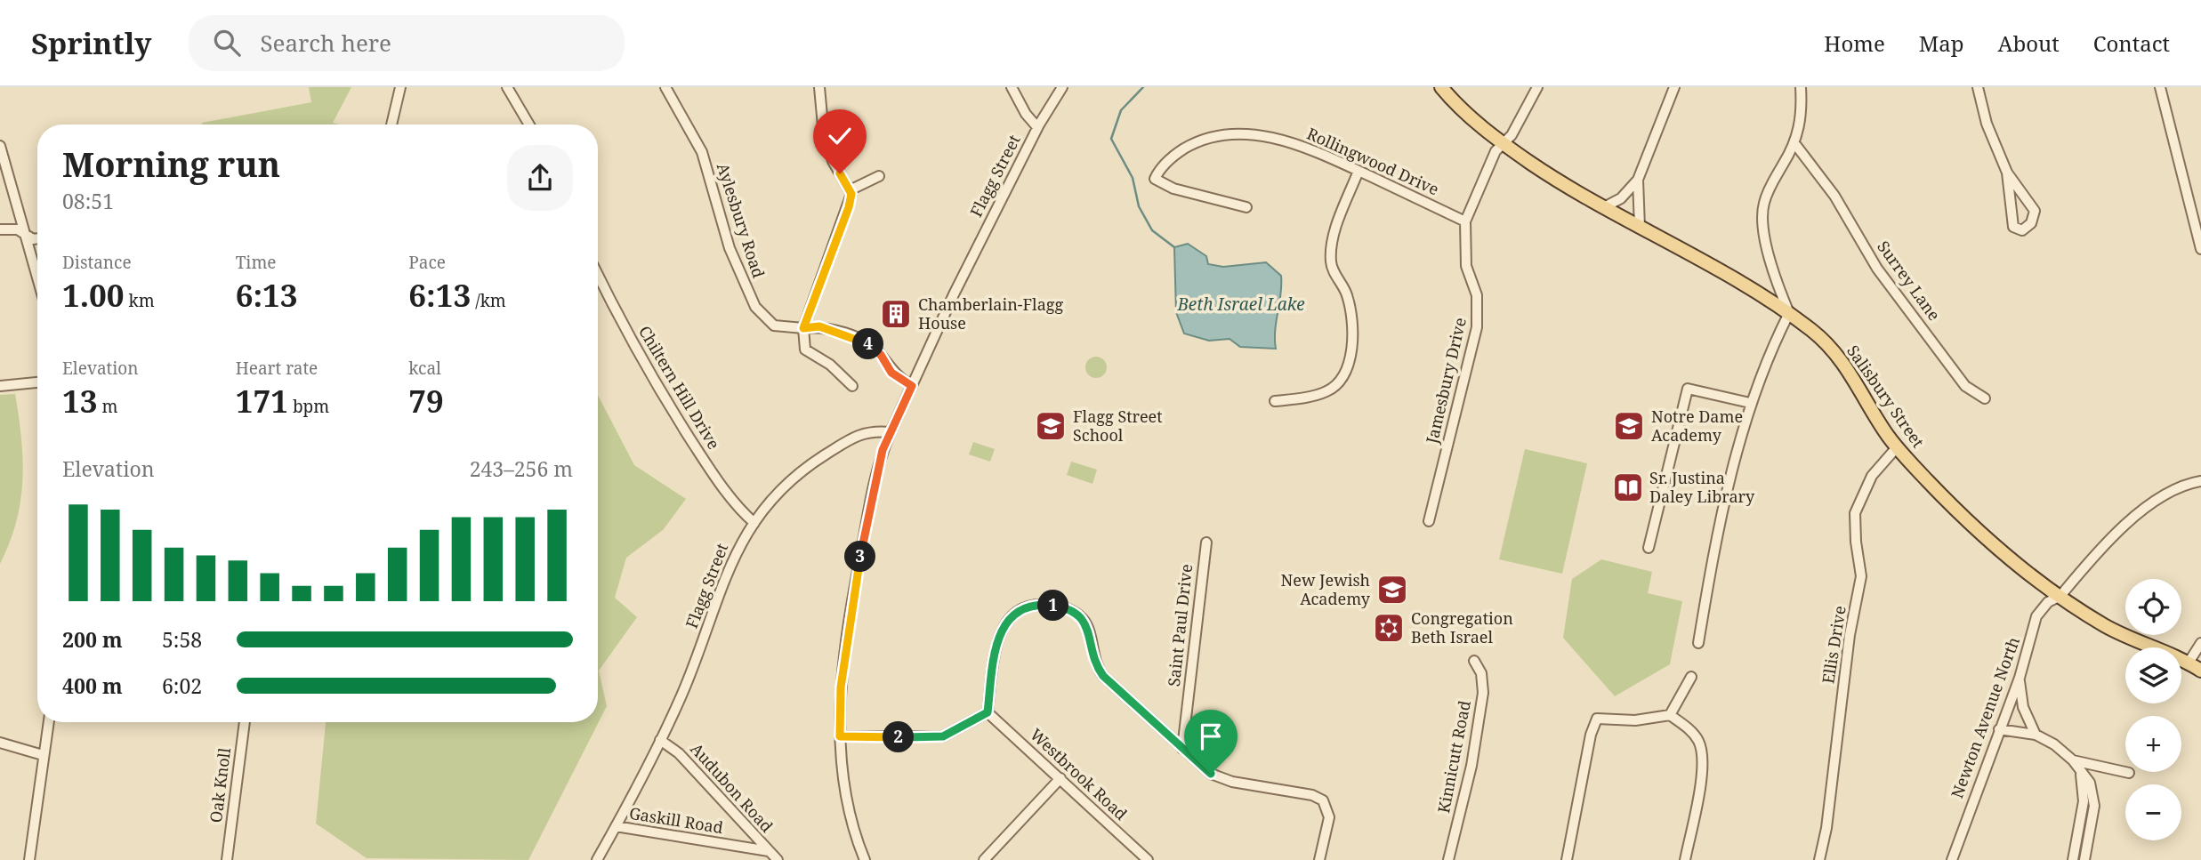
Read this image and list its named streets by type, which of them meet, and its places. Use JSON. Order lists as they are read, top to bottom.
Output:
{
  "streets": {
    "main road": ["Salisbury Street"],
    "street": [
      "Rollingwood Drive",
      "Flagg Street",
      "Aylesbury Road",
      "Surrey Lane",
      "Jamesbury Drive",
      "Chiltern Hill Drive",
      "Saint Paul Drive",
      "Ellis Drive",
      "Newton Avenue North",
      "Kinnicutt Road",
      "Westbrook Road",
      "Oak Knoll",
      "Audubon Road",
      "Gaskill Road"
    ]
  },
  "crossings": [
    ["Rollingwood Drive", "Jamesbury Drive"],
    ["Flagg Street", "Aylesbury Road"],
    ["Flagg Street", "Chiltern Hill Drive"],
    ["Flagg Street", "Audubon Road"],
    ["Flagg Street", "Gaskill Road"],
    ["Jamesbury Drive", "Salisbury Street"],
    ["Salisbury Street", "Ellis Drive"],
    ["Salisbury Street", "Newton Avenue North"],
    ["Audubon Road", "Gaskill Road"]
  ],
  "water": ["Beth Israel Lake"],
  "places": {
    "building": ["Chamberlain-Flagg House"],
    "school or university": ["Flagg Street School", "Notre Dame Academy", "New Jewish Academy"],
    "library": ["Sr. Justina Daley Library"],
    "synagogue": ["Congregation Beth Israel"]
  },
  "page": {
    "header": "Sprintly",
    "search": "Search here",
    "nav": [
      "Home",
      "Map",
      "About",
      "Contact"
    ],
    "heading": ["Morning run", "08:51"],
    "stats": [
      ["Distance", "1.00 km"],
      ["Time", "6:13"],
      ["Pace", "6:13 /km"],
      ["Elevation", "13 m"],
      ["Heart rate", "171 bpm"],
      ["kcal", "79"]
    ],
    "pins": [
      "4",
      "3",
      "1",
      "2"
    ],
    "chart": ["Elevation", "243–256 m"],
    "map_buttons": ["+", "−"],
    "list": [
      {
        "name": "200 m",
        "note": "5:58"
      },
      {
        "name": "400 m",
        "note": "6:02"
      }
    ]
  }
}
